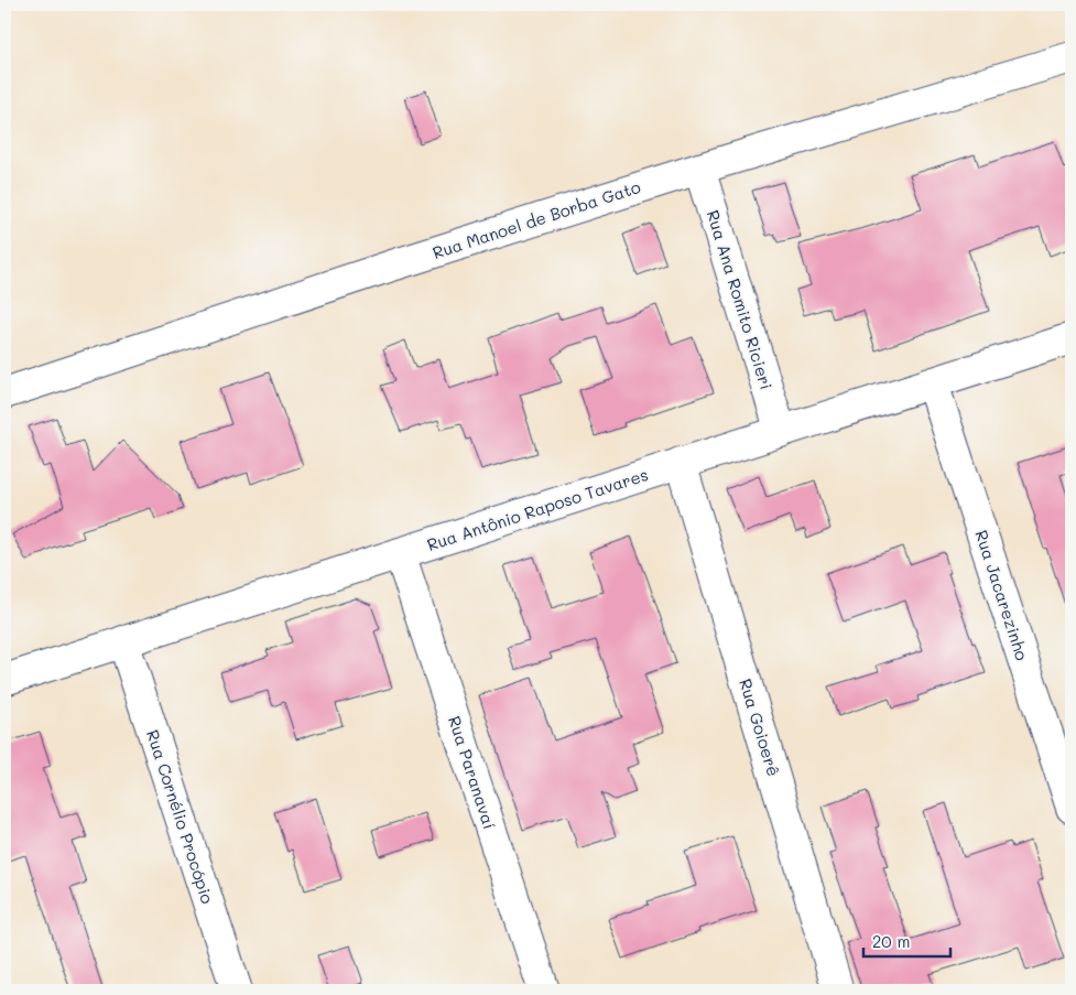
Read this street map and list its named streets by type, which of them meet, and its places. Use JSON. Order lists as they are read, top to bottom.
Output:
{
  "streets": {
    "street": [
      "Rua Manoel de Borba Gato",
      "Rua Ana Romito Ricieri",
      "Rua Antônio Raposo Tavares",
      "Rua Jacarezinho",
      "Rua Goioerê",
      "Rua Paranavaí",
      "Rua Cornélio Procópio"
    ]
  },
  "crossings": [
    ["Rua Manoel de Borba Gato", "Rua Ana Romito Ricieri"],
    ["Rua Ana Romito Ricieri", "Rua Antônio Raposo Tavares"],
    ["Rua Antônio Raposo Tavares", "Rua Jacarezinho"],
    ["Rua Antônio Raposo Tavares", "Rua Goioerê"],
    ["Rua Antônio Raposo Tavares", "Rua Paranavaí"],
    ["Rua Antônio Raposo Tavares", "Rua Cornélio Procópio"]
  ],
  "scale_bar": "20 m"
}
